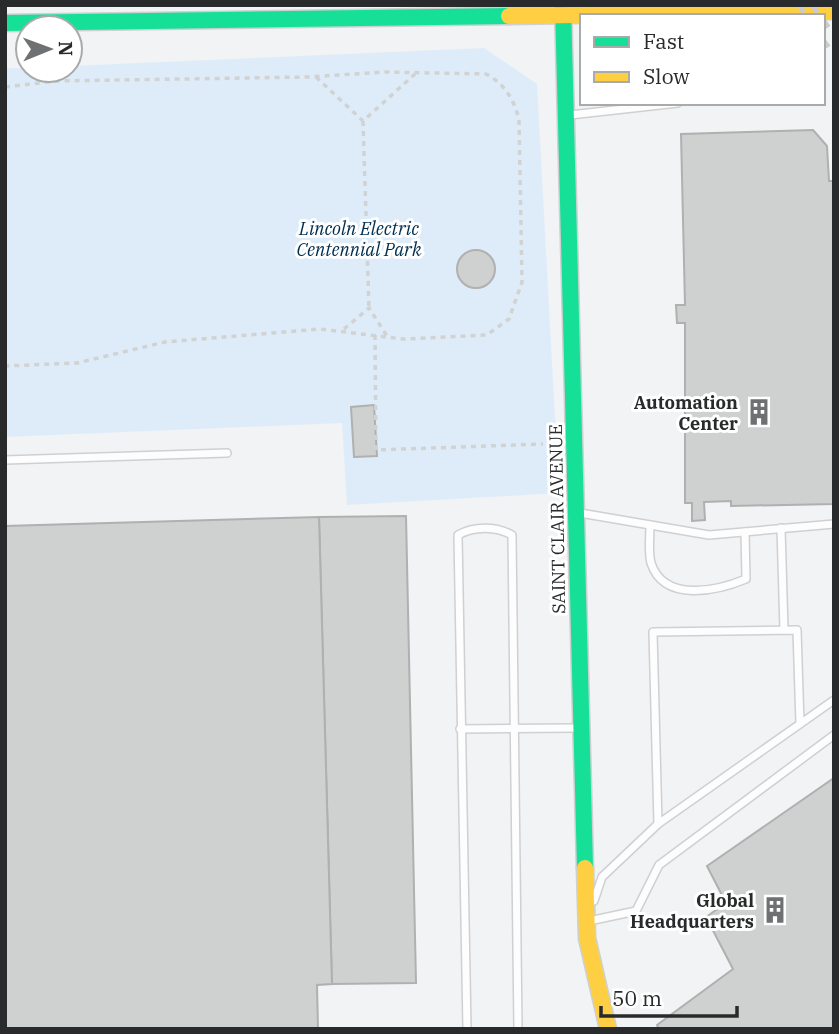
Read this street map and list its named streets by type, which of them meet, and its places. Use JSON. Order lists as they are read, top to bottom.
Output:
{
  "streets": {
    "street": ["SAINT CLAIR AVENUE"]
  },
  "parks": ["Lincoln Electric Centennial Park"],
  "places": {
    "building": ["Automation Center", "Global Headquarters"]
  },
  "legend": ["Fast", "Slow"],
  "scale_bar": "50 m",
  "north": "right"
}
